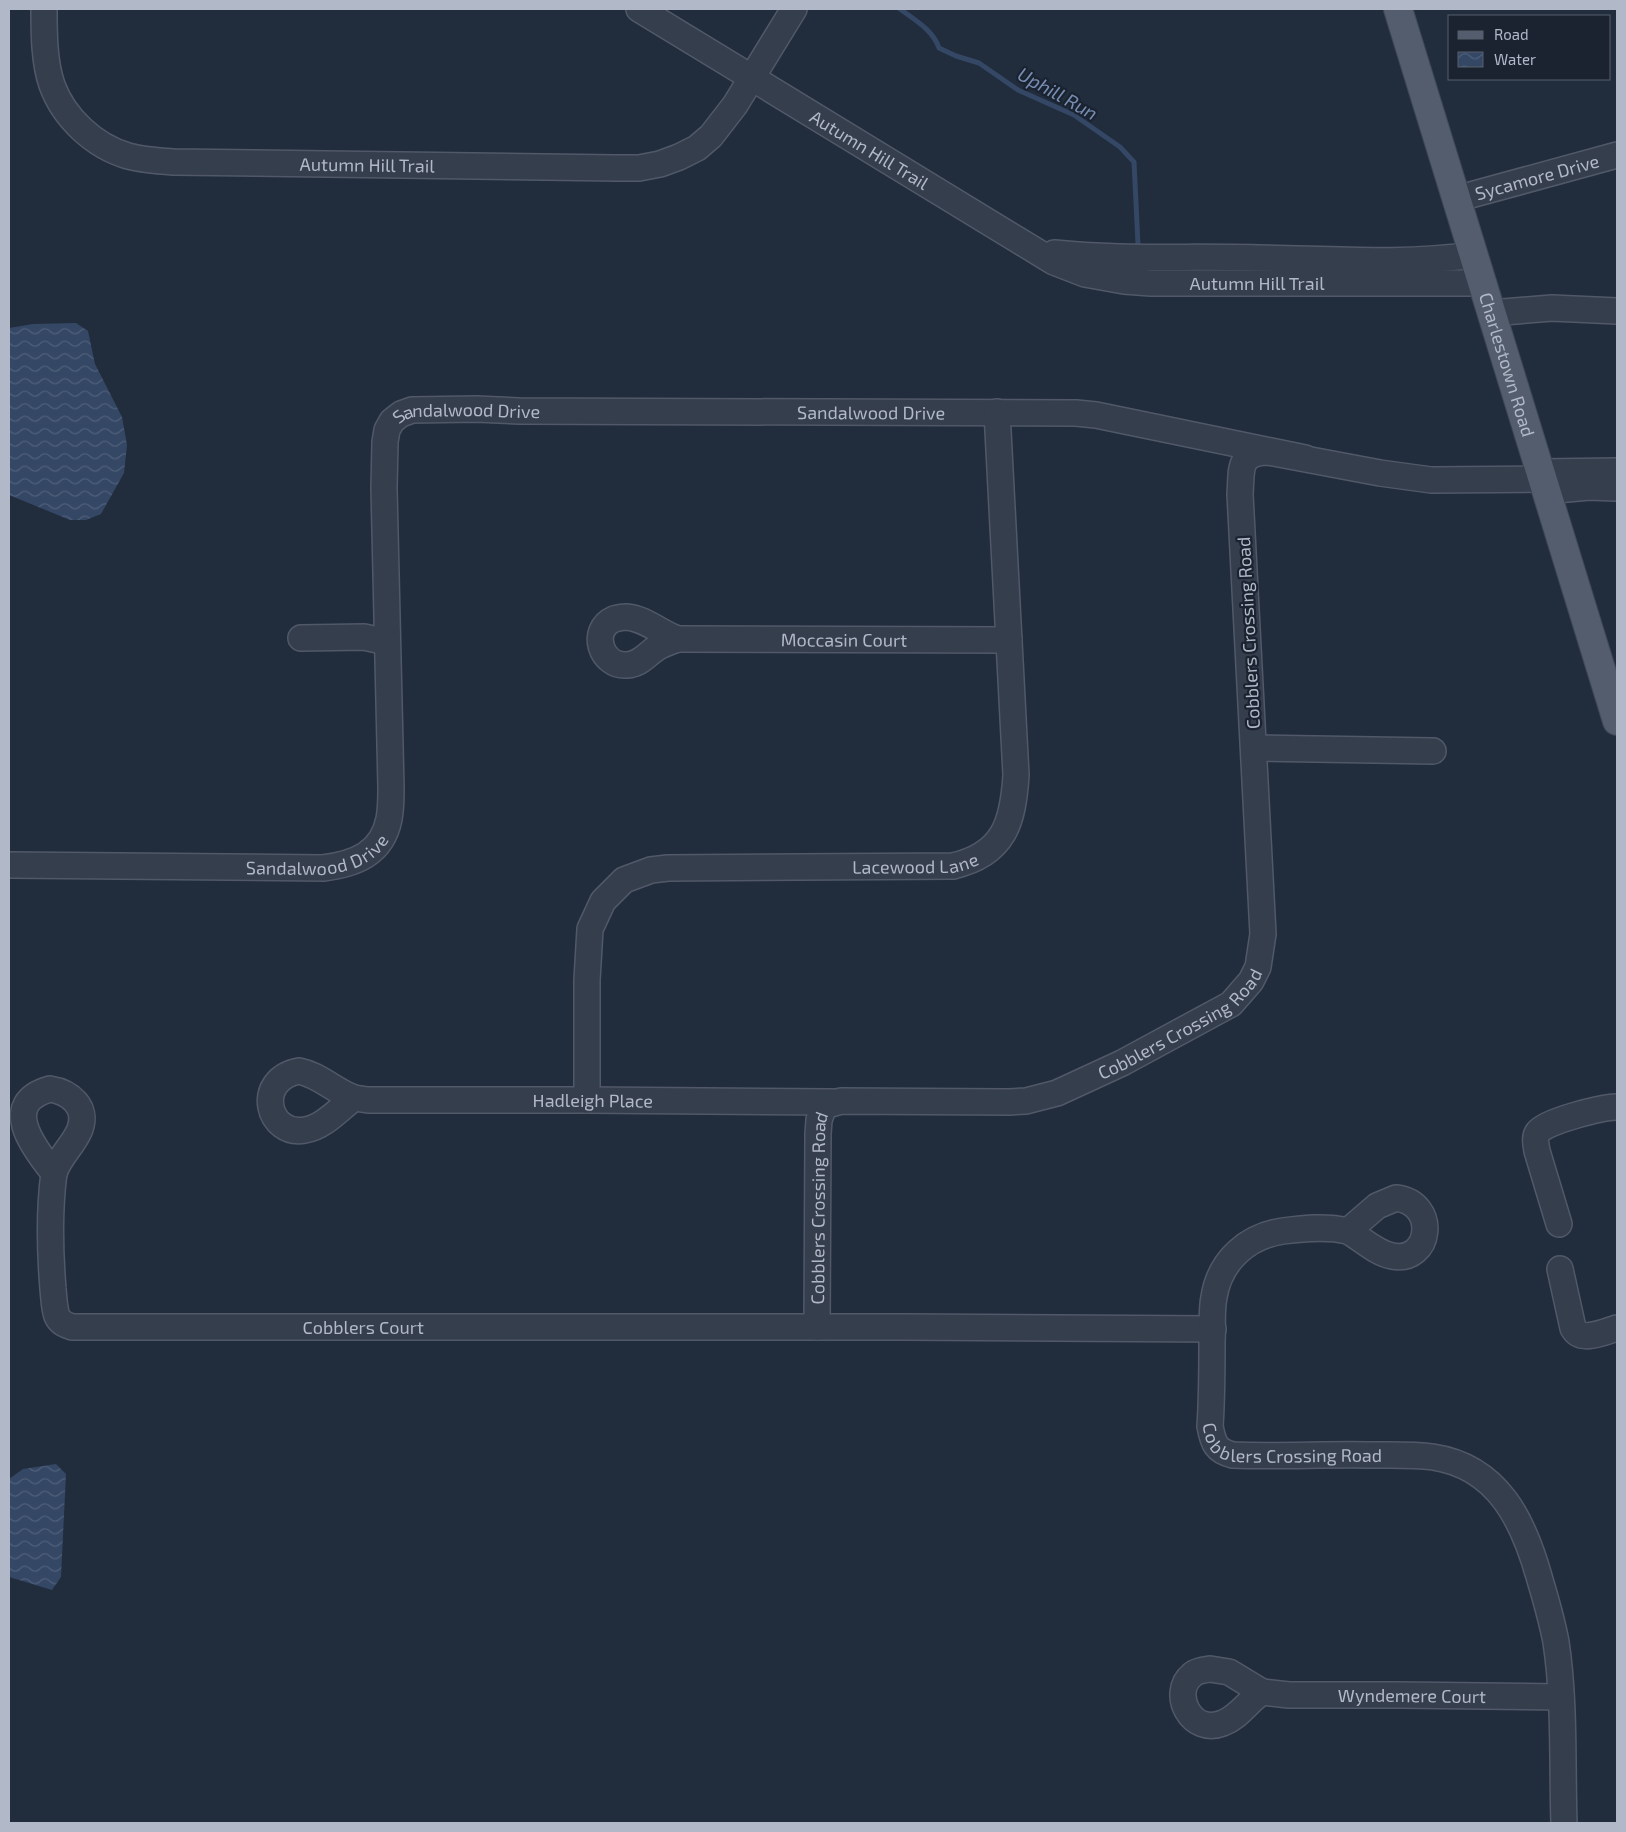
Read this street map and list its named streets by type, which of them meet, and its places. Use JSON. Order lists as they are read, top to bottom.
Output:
{
  "streets": {
    "main road": ["Charlestown Road"],
    "street": [
      "Autumn Hill Trail",
      "Sycamore Drive",
      "Sandalwood Drive",
      "Cobblers Crossing Road",
      "Moccasin Court",
      "Lacewood Lane",
      "Hadleigh Place",
      "Cobblers Court",
      "Wyndemere Court"
    ]
  },
  "crossings": [
    ["Autumn Hill Trail", "Charlestown Road"],
    ["Sycamore Drive", "Charlestown Road"],
    ["Charlestown Road", "Cobblers Crossing Road"],
    ["Sandalwood Drive", "Cobblers Crossing Road"],
    ["Sandalwood Drive", "Lacewood Lane"],
    ["Cobblers Crossing Road", "Hadleigh Place"],
    ["Cobblers Crossing Road", "Cobblers Court"],
    ["Cobblers Crossing Road", "Wyndemere Court"],
    ["Moccasin Court", "Lacewood Lane"],
    ["Lacewood Lane", "Hadleigh Place"]
  ],
  "water": ["Uphill Run"],
  "legend": ["Road", "Water"]
}
